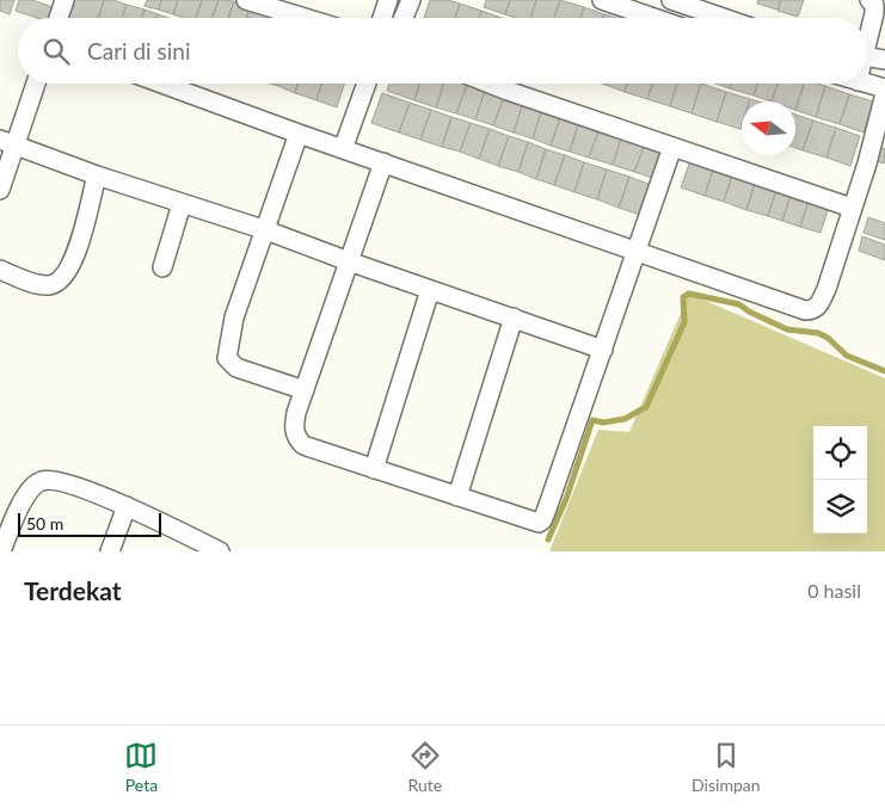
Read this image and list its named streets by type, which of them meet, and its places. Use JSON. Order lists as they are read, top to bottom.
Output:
{
  "scale_bar": "50 m",
  "north": "left",
  "page": {
    "search": "Cari di sini",
    "scale": "50 m",
    "heading": ["Terdekat", "0 hasil"],
    "nav": ["Peta", "Rute", "Disimpan"]
  }
}
